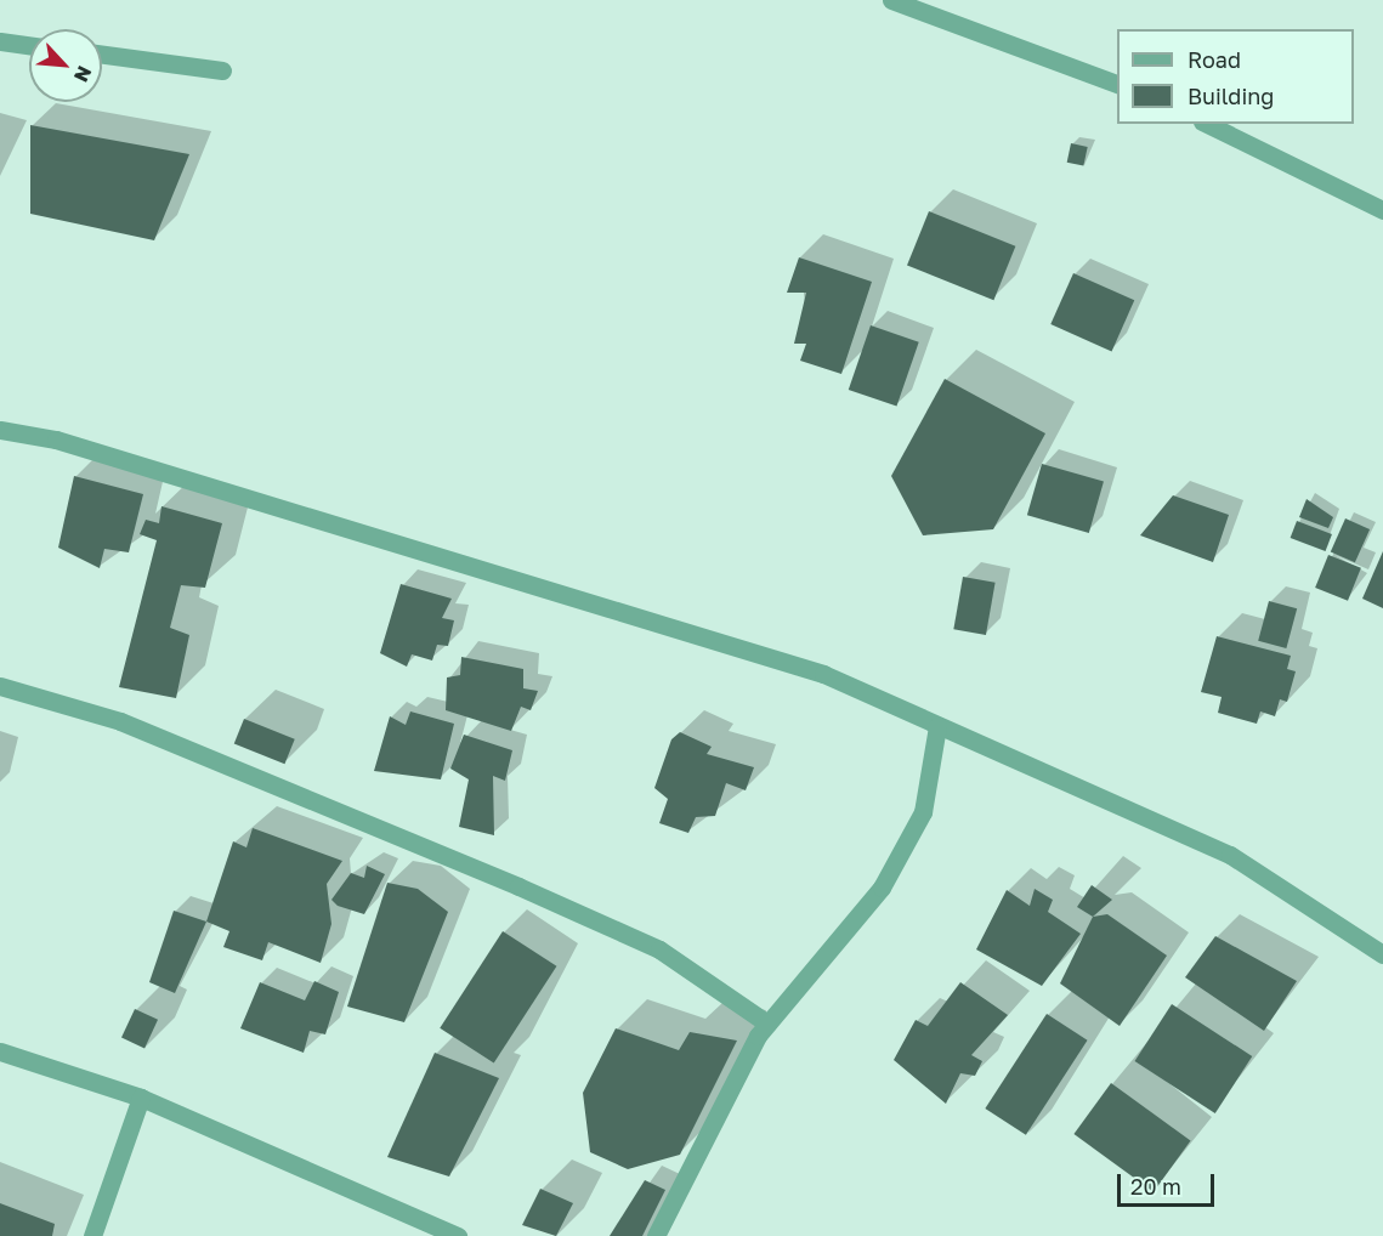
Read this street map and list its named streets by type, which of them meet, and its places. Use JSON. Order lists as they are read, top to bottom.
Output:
{
  "legend": ["Road", "Building"],
  "scale_bar": "20 m",
  "north": "bottom right"
}
